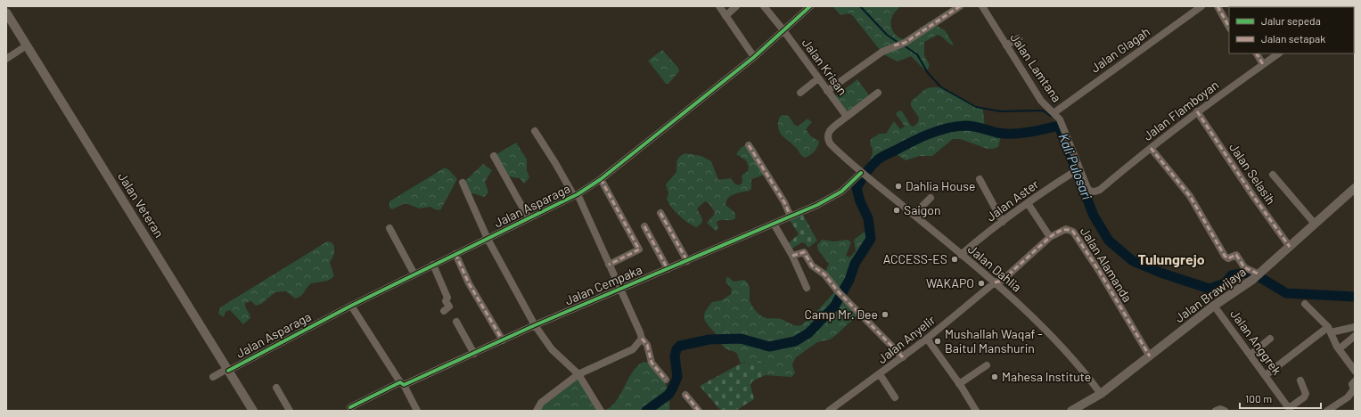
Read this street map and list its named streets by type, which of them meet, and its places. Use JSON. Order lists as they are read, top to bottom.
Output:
{
  "streets": {
    "main road": ["Jalan Veteran", "Jalan Brawijaya"],
    "street": [
      "Jalan Glagah",
      "Jalan Krisan",
      "Jalan Lamtana",
      "Jalan Flamboyan",
      "Jalan Selasih",
      "Jalan Aster",
      "Jalan Asparaga",
      "Jalan Alamanda",
      "Jalan Dahlia",
      "Jalan Cempaka",
      "Jalan Anyelir",
      "Jalan Anggrek"
    ]
  },
  "crossings": [
    ["Jalan Glagah", "Jalan Lamtana"],
    ["Jalan Krisan", "Jalan Asparaga"],
    ["Jalan Lamtana", "Jalan Flamboyan"],
    ["Jalan Lamtana", "Jalan Aster"],
    ["Jalan Flamboyan", "Jalan Selasih"],
    ["Jalan Selasih", "Jalan Brawijaya"],
    ["Jalan Aster", "Jalan Dahlia"],
    ["Jalan Veteran", "Jalan Asparaga"],
    ["Jalan Alamanda", "Jalan Dahlia"],
    ["Jalan Alamanda", "Jalan Brawijaya"],
    ["Jalan Alamanda", "Jalan Anyelir"],
    ["Jalan Dahlia", "Jalan Cempaka"],
    ["Jalan Dahlia", "Jalan Brawijaya"],
    ["Jalan Dahlia", "Jalan Anyelir"],
    ["Jalan Brawijaya", "Jalan Anggrek"]
  ],
  "districts": ["Tulungrejo"],
  "water": ["Kali Pulosari"],
  "places": [
    "Dahlia House",
    "Saigon",
    "ACCESS-ES",
    "WAKAPO",
    "Camp Mr. Dee",
    "Mushallah Waqaf - Baitul Manshurin",
    "Mahesa Institute"
  ],
  "legend": ["Jalur sepeda", "Jalan setapak"],
  "scale_bar": "100 m"
}
